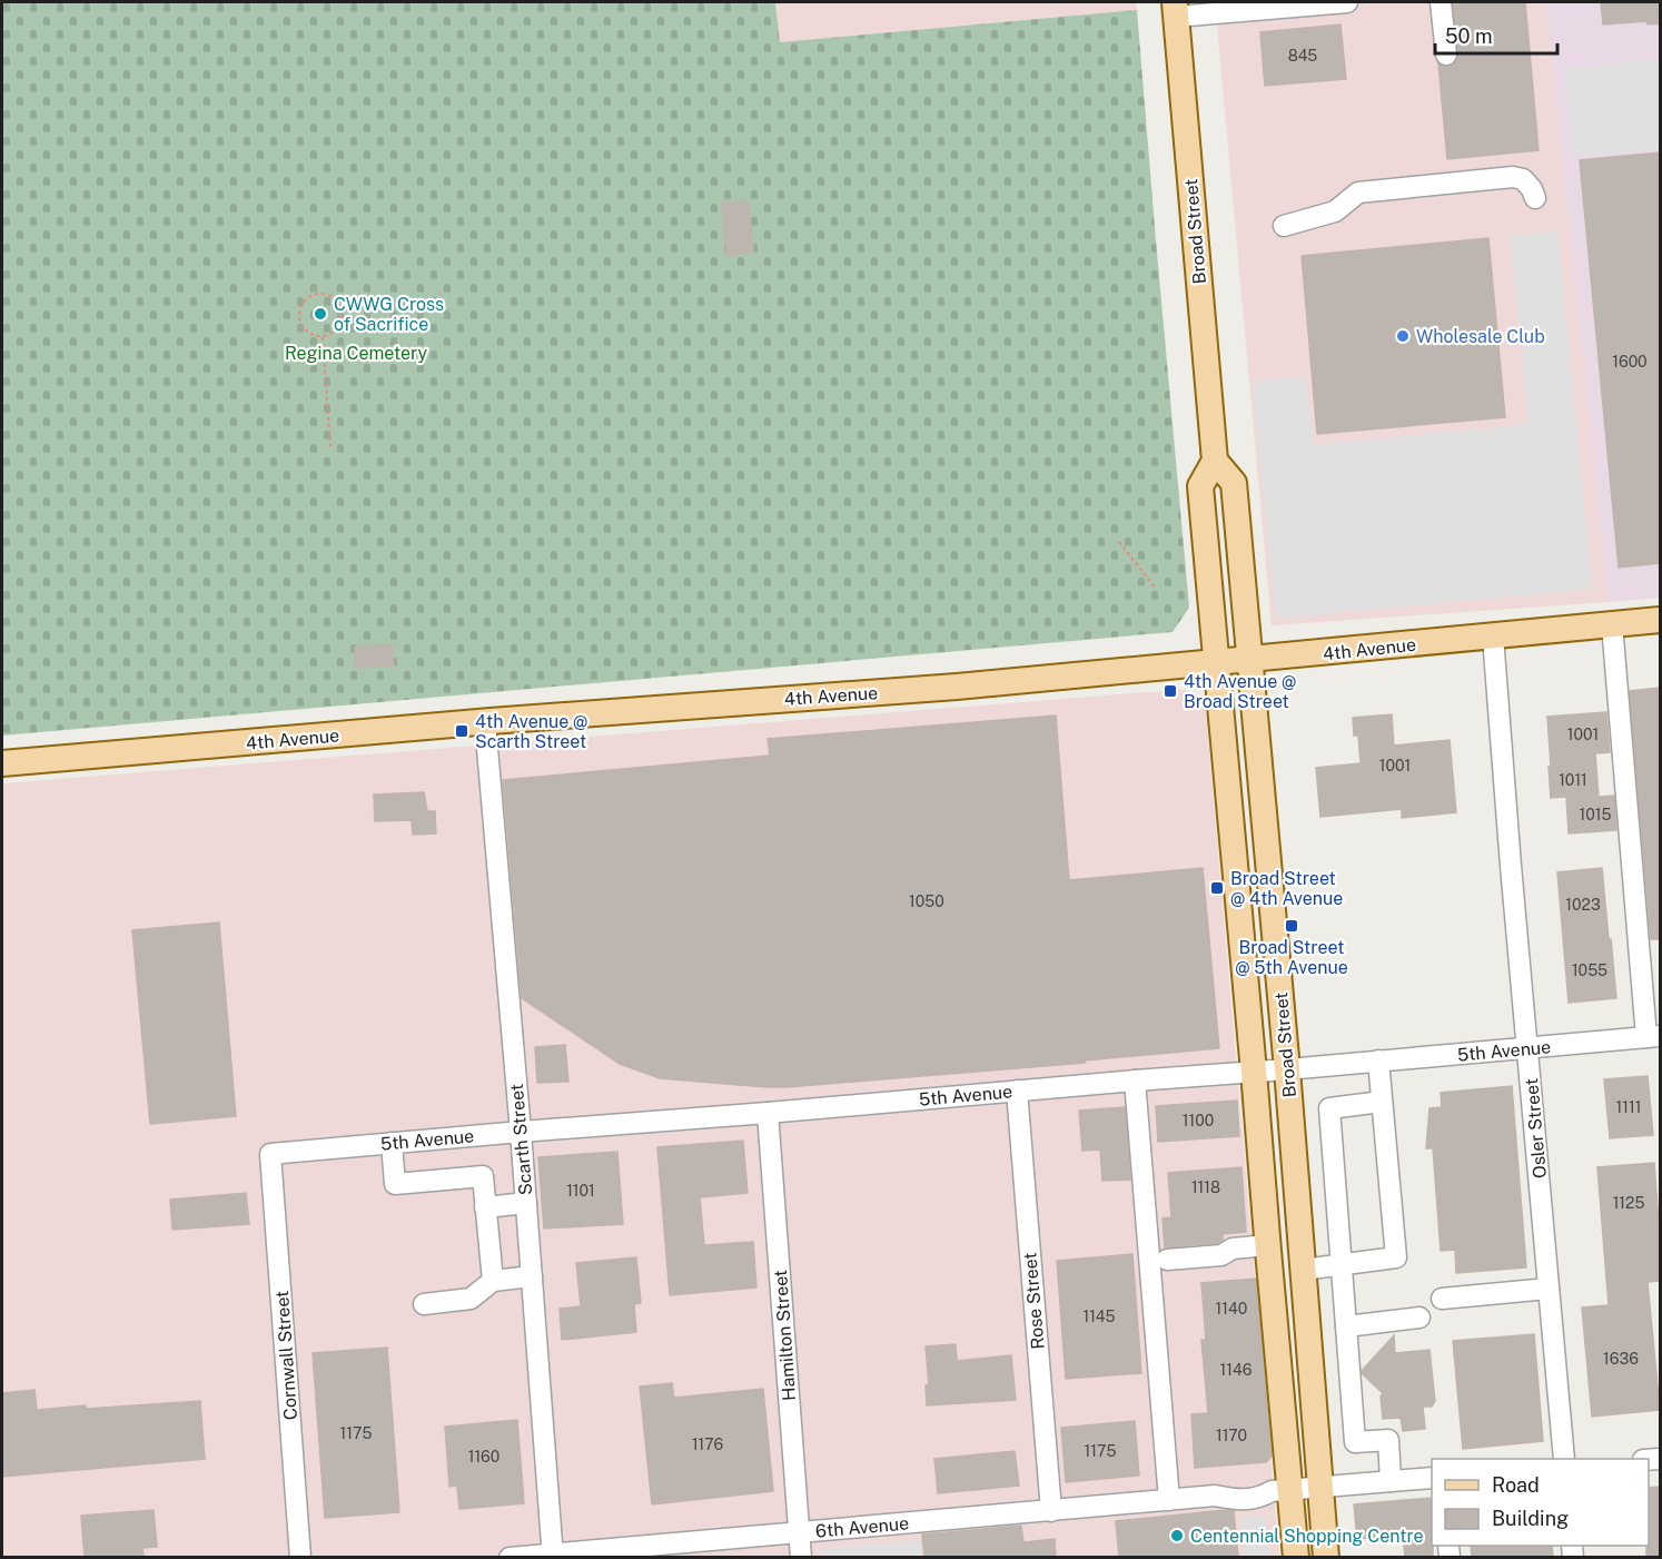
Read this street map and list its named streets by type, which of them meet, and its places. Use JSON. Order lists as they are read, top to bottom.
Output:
{
  "streets": {
    "main road": ["Broad Street", "4th Avenue"],
    "street": [
      "5th Avenue",
      "Osler Street",
      "Scarth Street",
      "Rose Street",
      "Hamilton Street",
      "Cornwall Street",
      "6th Avenue"
    ]
  },
  "crossings": [
    ["Broad Street", "4th Avenue"],
    ["Broad Street", "5th Avenue"],
    ["Broad Street", "6th Avenue"],
    ["4th Avenue", "Osler Street"],
    ["4th Avenue", "Scarth Street"],
    ["5th Avenue", "Osler Street"],
    ["5th Avenue", "Scarth Street"],
    ["5th Avenue", "Rose Street"],
    ["5th Avenue", "Hamilton Street"],
    ["5th Avenue", "Cornwall Street"],
    ["Scarth Street", "6th Avenue"],
    ["Rose Street", "6th Avenue"],
    ["Hamilton Street", "6th Avenue"]
  ],
  "parks": ["Regina Cemetery"],
  "places": {
    "other": ["CWWG Cross of Sacrifice", "Wholesale Club", "Centennial Shopping Centre"],
    "transit": [
      "4th Avenue @ Broad Street",
      "4th Avenue @ Scarth Street",
      "Broad Street @ 4th Avenue",
      "Broad Street @ 5th Avenue"
    ]
  },
  "house_numbers": [
    "845",
    "1600",
    "1001",
    "1001",
    "1011",
    "1015",
    "1050",
    "1023",
    "1055",
    "1111",
    "1100",
    "1118",
    "1101",
    "1125",
    "1140",
    "1145",
    "1636",
    "1146",
    "1175",
    "1170",
    "1176",
    "1175",
    "1160"
  ],
  "legend": ["Road", "Building"],
  "scale_bar": "50 m"
}
